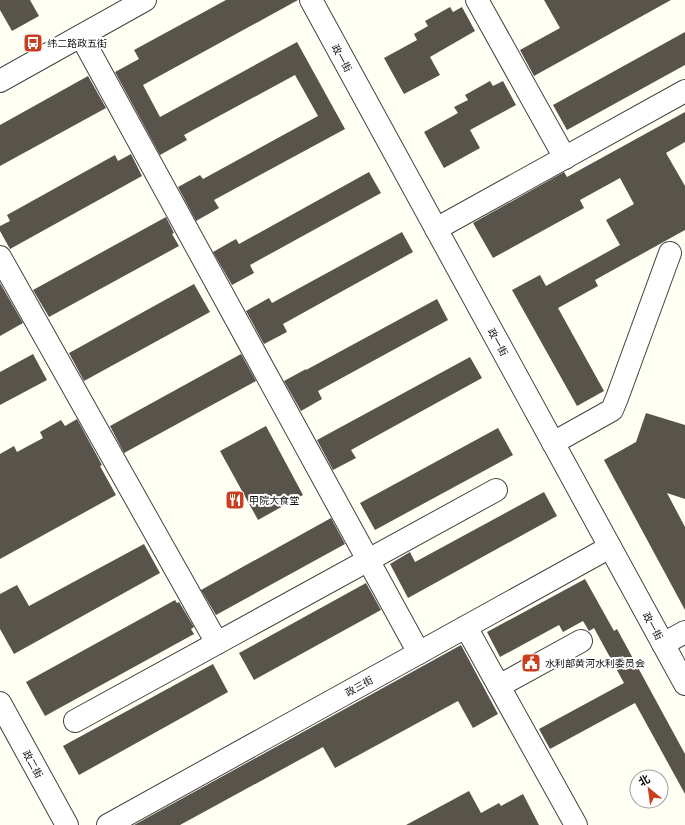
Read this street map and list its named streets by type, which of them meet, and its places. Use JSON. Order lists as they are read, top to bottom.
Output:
{
  "streets": {
    "street": ["政一街", "政三街", "政二街"]
  },
  "crossings": [
    ["政一街", "政三街"]
  ],
  "places": {
    "bus stop": ["纬二路政五街"],
    "restaurant": ["甲院大食堂"],
    "public building": ["水利部黄河水利委员会"]
  },
  "north": "top left"
}
